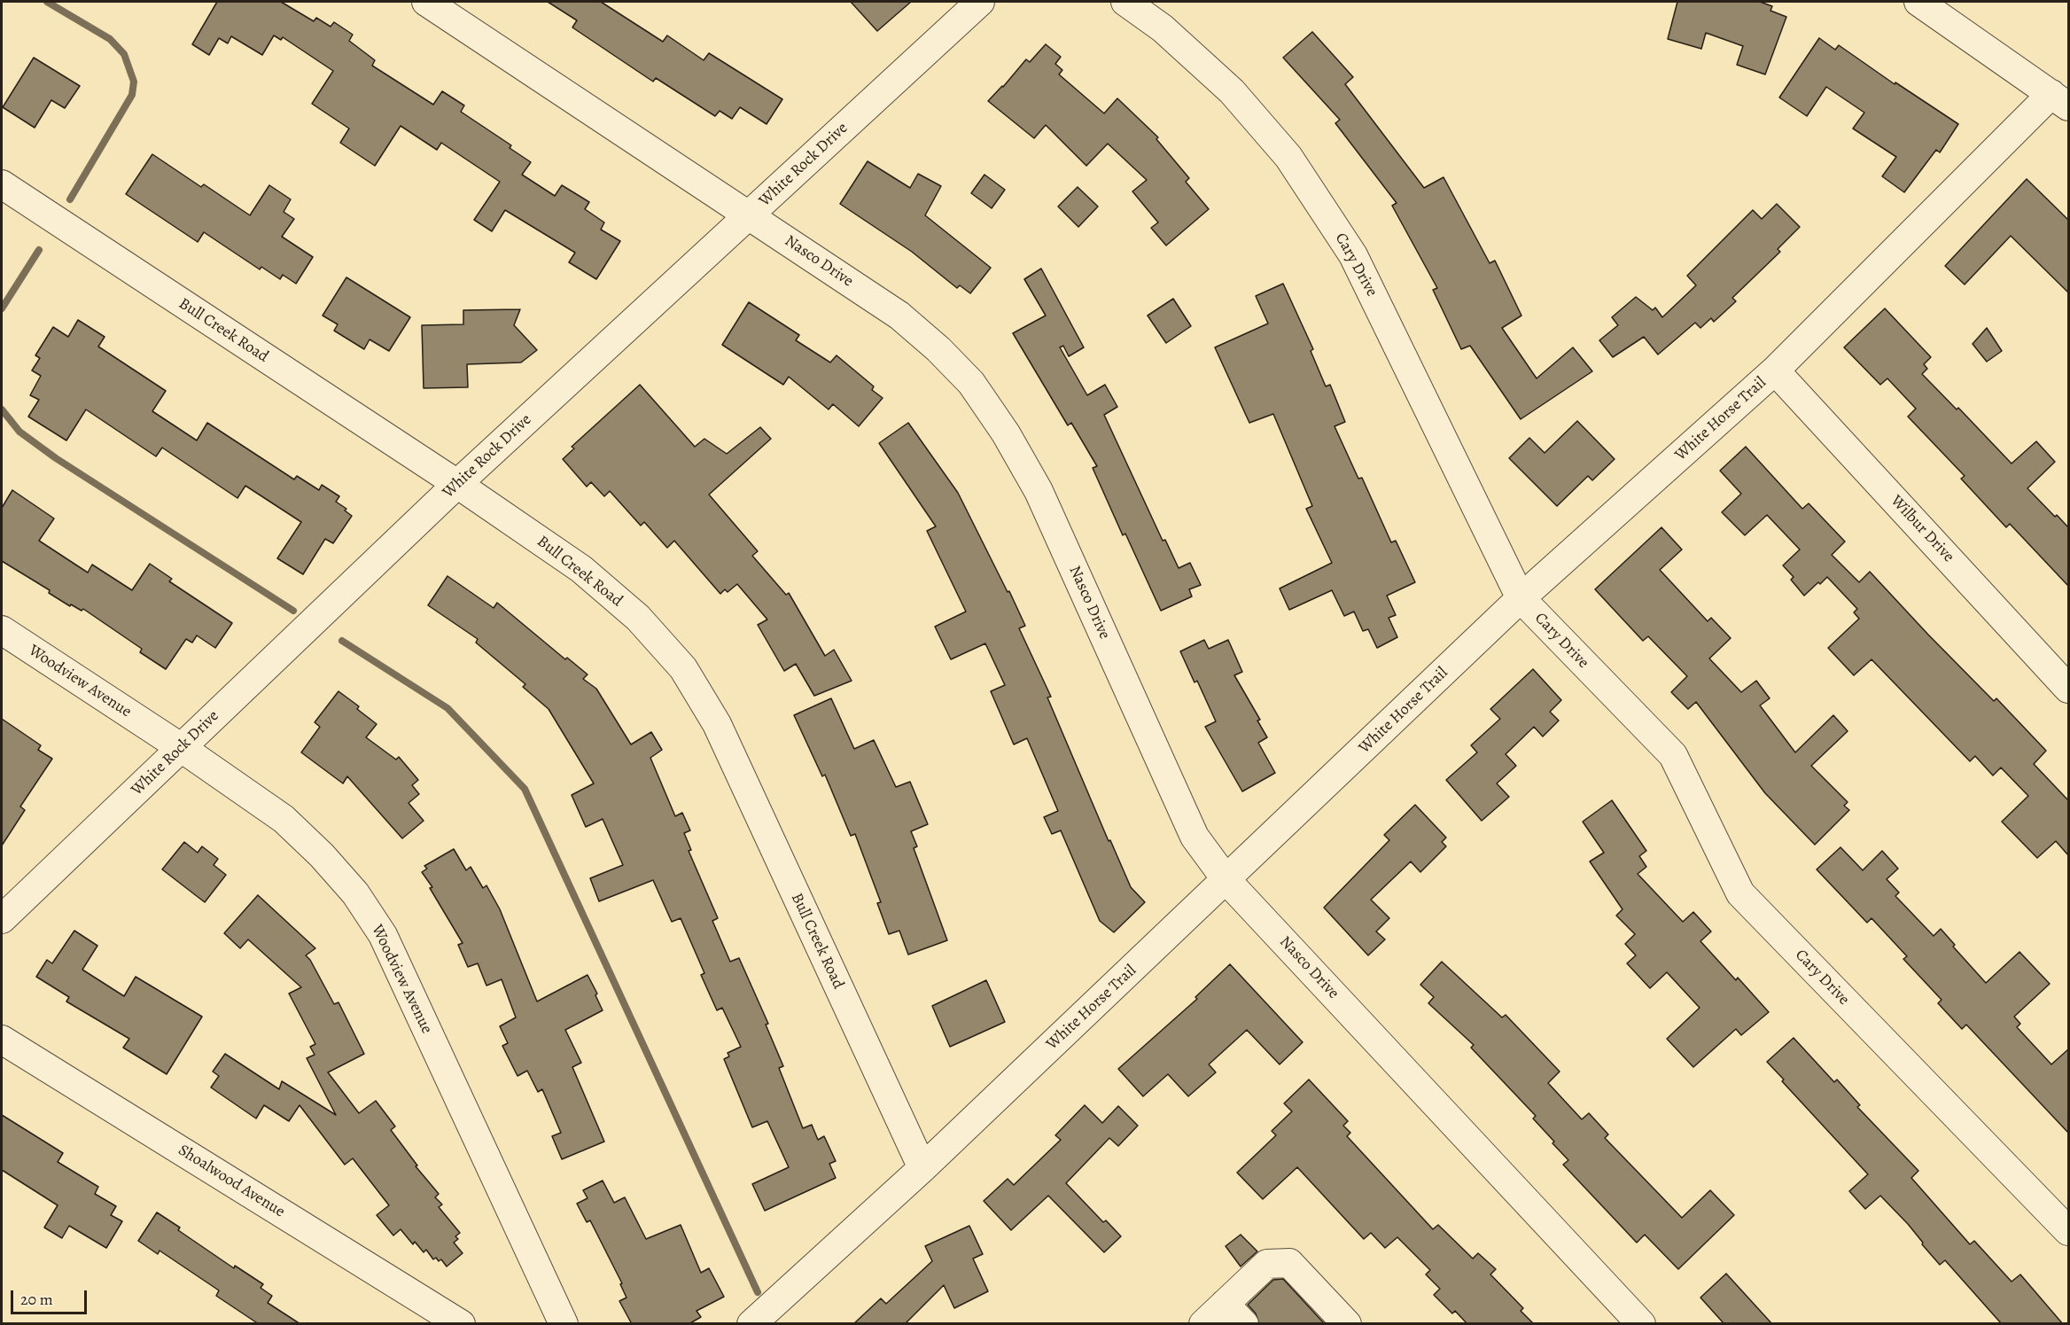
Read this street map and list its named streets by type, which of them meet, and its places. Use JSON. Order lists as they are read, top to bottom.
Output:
{
  "streets": {
    "street": [
      "White Rock Drive",
      "Nasco Drive",
      "Cary Drive",
      "Bull Creek Road",
      "White Horse Trail",
      "Wilbur Drive",
      "Woodview Avenue",
      "Shoalwood Avenue"
    ]
  },
  "crossings": [
    ["White Rock Drive", "Nasco Drive"],
    ["White Rock Drive", "Bull Creek Road"],
    ["White Rock Drive", "Woodview Avenue"],
    ["Nasco Drive", "White Horse Trail"],
    ["Cary Drive", "White Horse Trail"],
    ["Bull Creek Road", "White Horse Trail"],
    ["White Horse Trail", "Wilbur Drive"]
  ],
  "scale_bar": "20 m"
}
